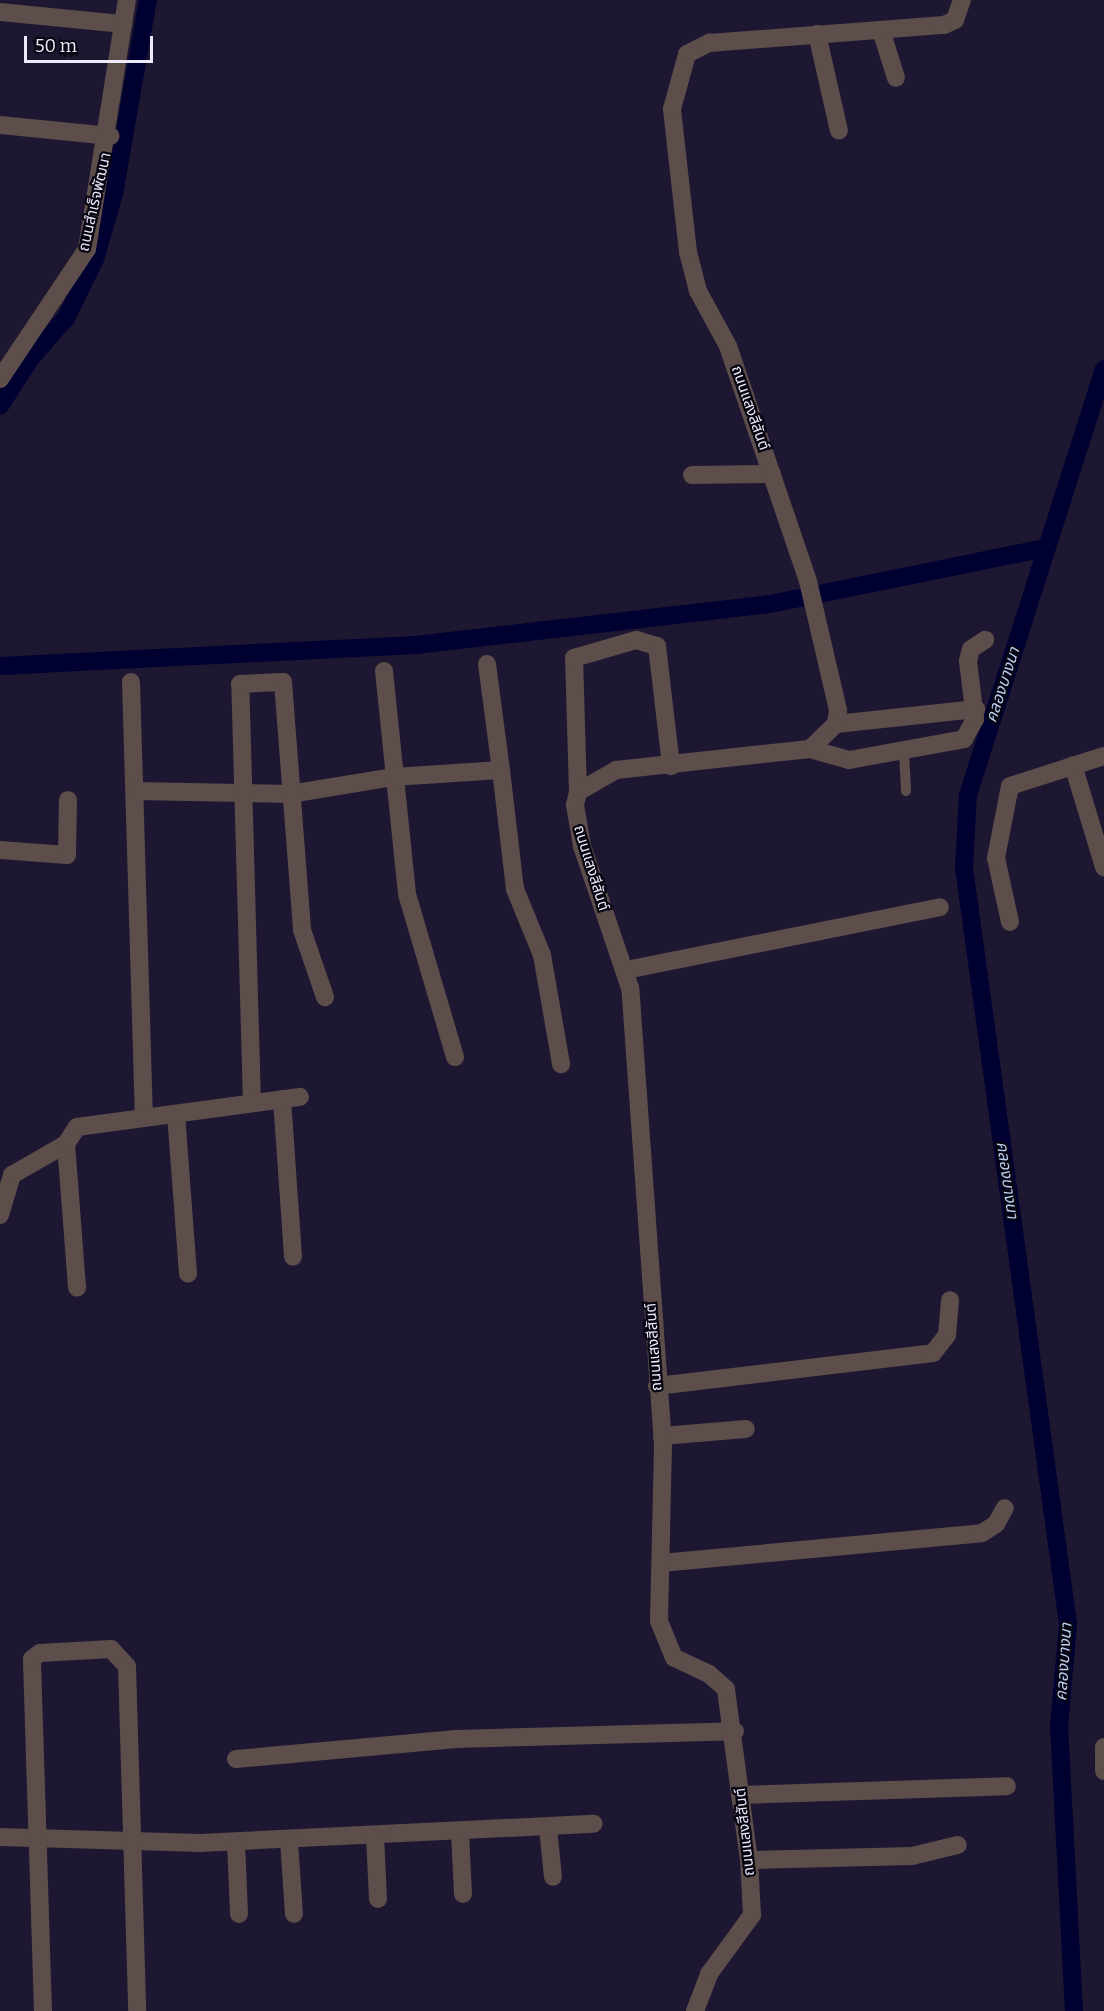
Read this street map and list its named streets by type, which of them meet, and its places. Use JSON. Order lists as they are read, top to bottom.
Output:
{
  "streets": {
    "street": ["ถนนสำเร็จพัฒนา", "ถนนแสงสีสันต์"]
  },
  "water": ["คลองบางนา"],
  "scale_bar": "50 m"
}
